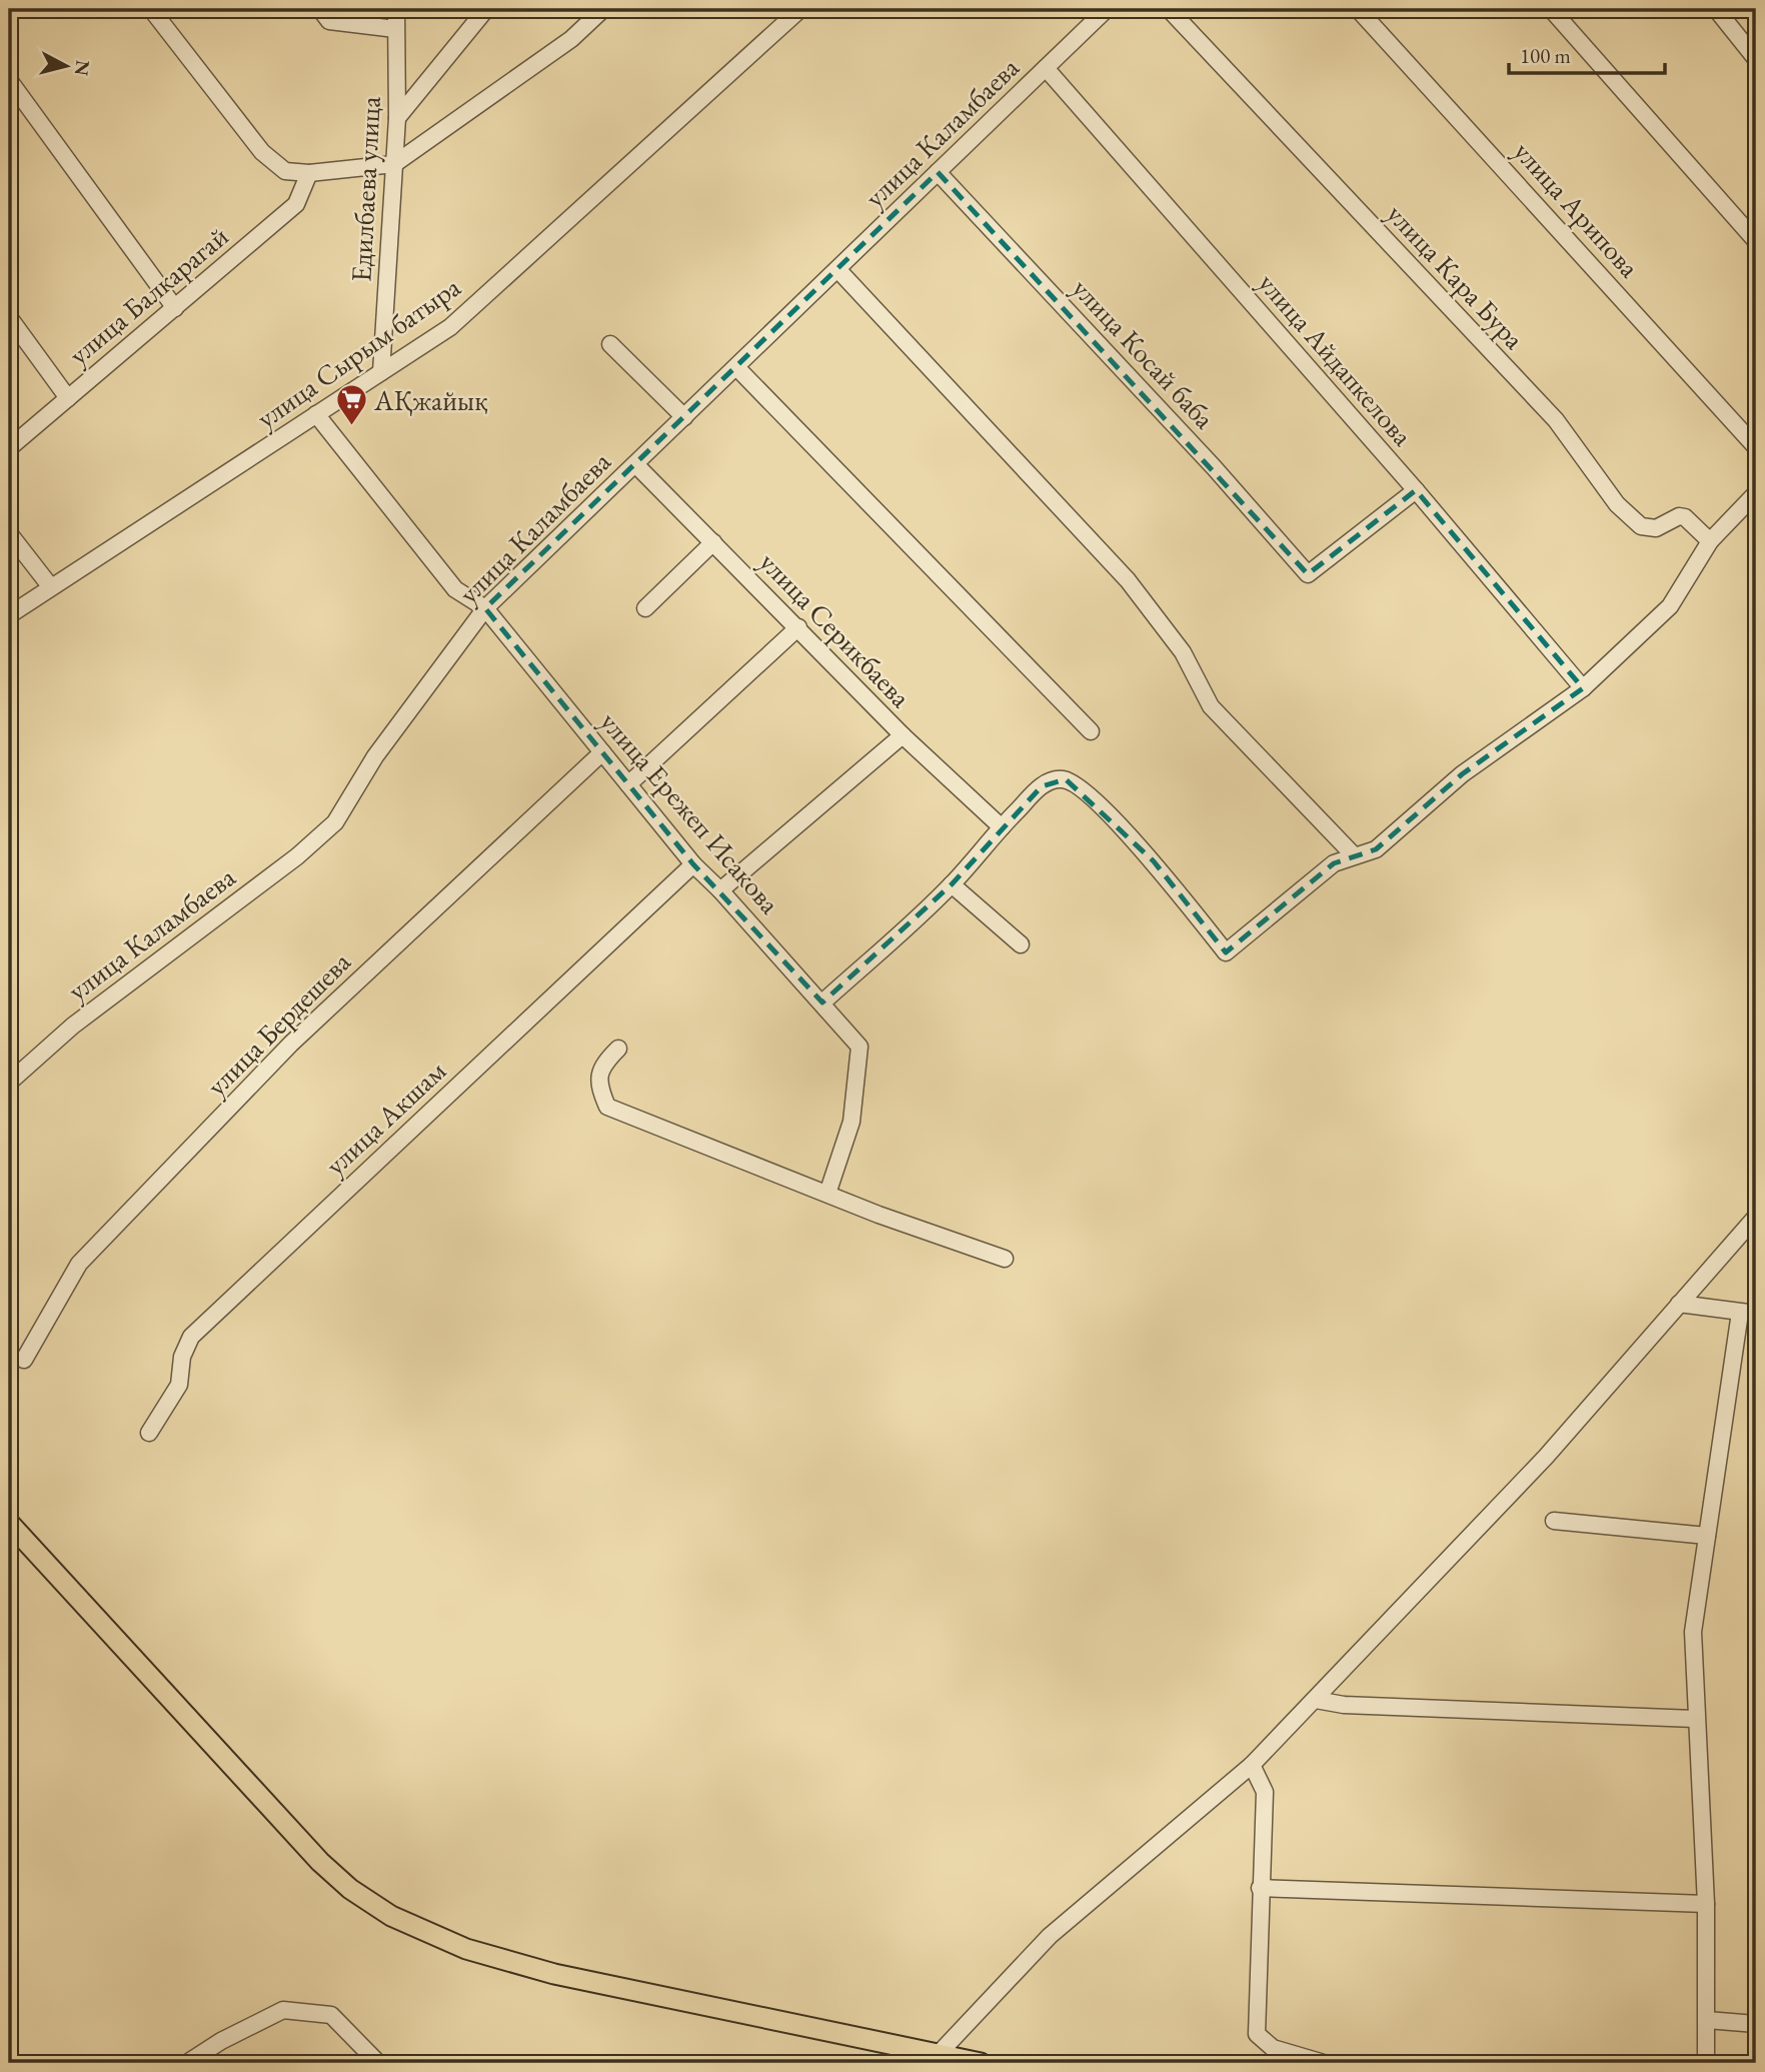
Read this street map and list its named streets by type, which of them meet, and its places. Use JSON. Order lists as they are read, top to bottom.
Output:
{
  "streets": {
    "street": [
      "улица Каламбаева",
      "Едилбаева улица",
      "улица Арипова",
      "улица Кара Бура",
      "улица Балкарагай",
      "улица Сырым батыра",
      "улица Косай баба",
      "улица Айдапкелова",
      "улица Серикбаева",
      "улица Ережеп Исакова",
      "улица Бердешева",
      "улица Акшам"
    ]
  },
  "crossings": [
    ["улица Каламбаева", "улица Косай баба"],
    ["улица Каламбаева", "улица Айдапкелова"],
    ["улица Каламбаева", "улица Серикбаева"],
    ["улица Каламбаева", "улица Ережеп Исакова"],
    ["Едилбаева улица", "улица Сырым батыра"],
    ["улица Сырым батыра", "улица Ережеп Исакова"],
    ["улица Косай баба", "улица Айдапкелова"],
    ["улица Ережеп Исакова", "улица Бердешева"],
    ["улица Ережеп Исакова", "улица Акшам"]
  ],
  "places": {
    "supermarket": ["АҚжайық"]
  },
  "scale_bar": "100 m",
  "north": "right"
}
